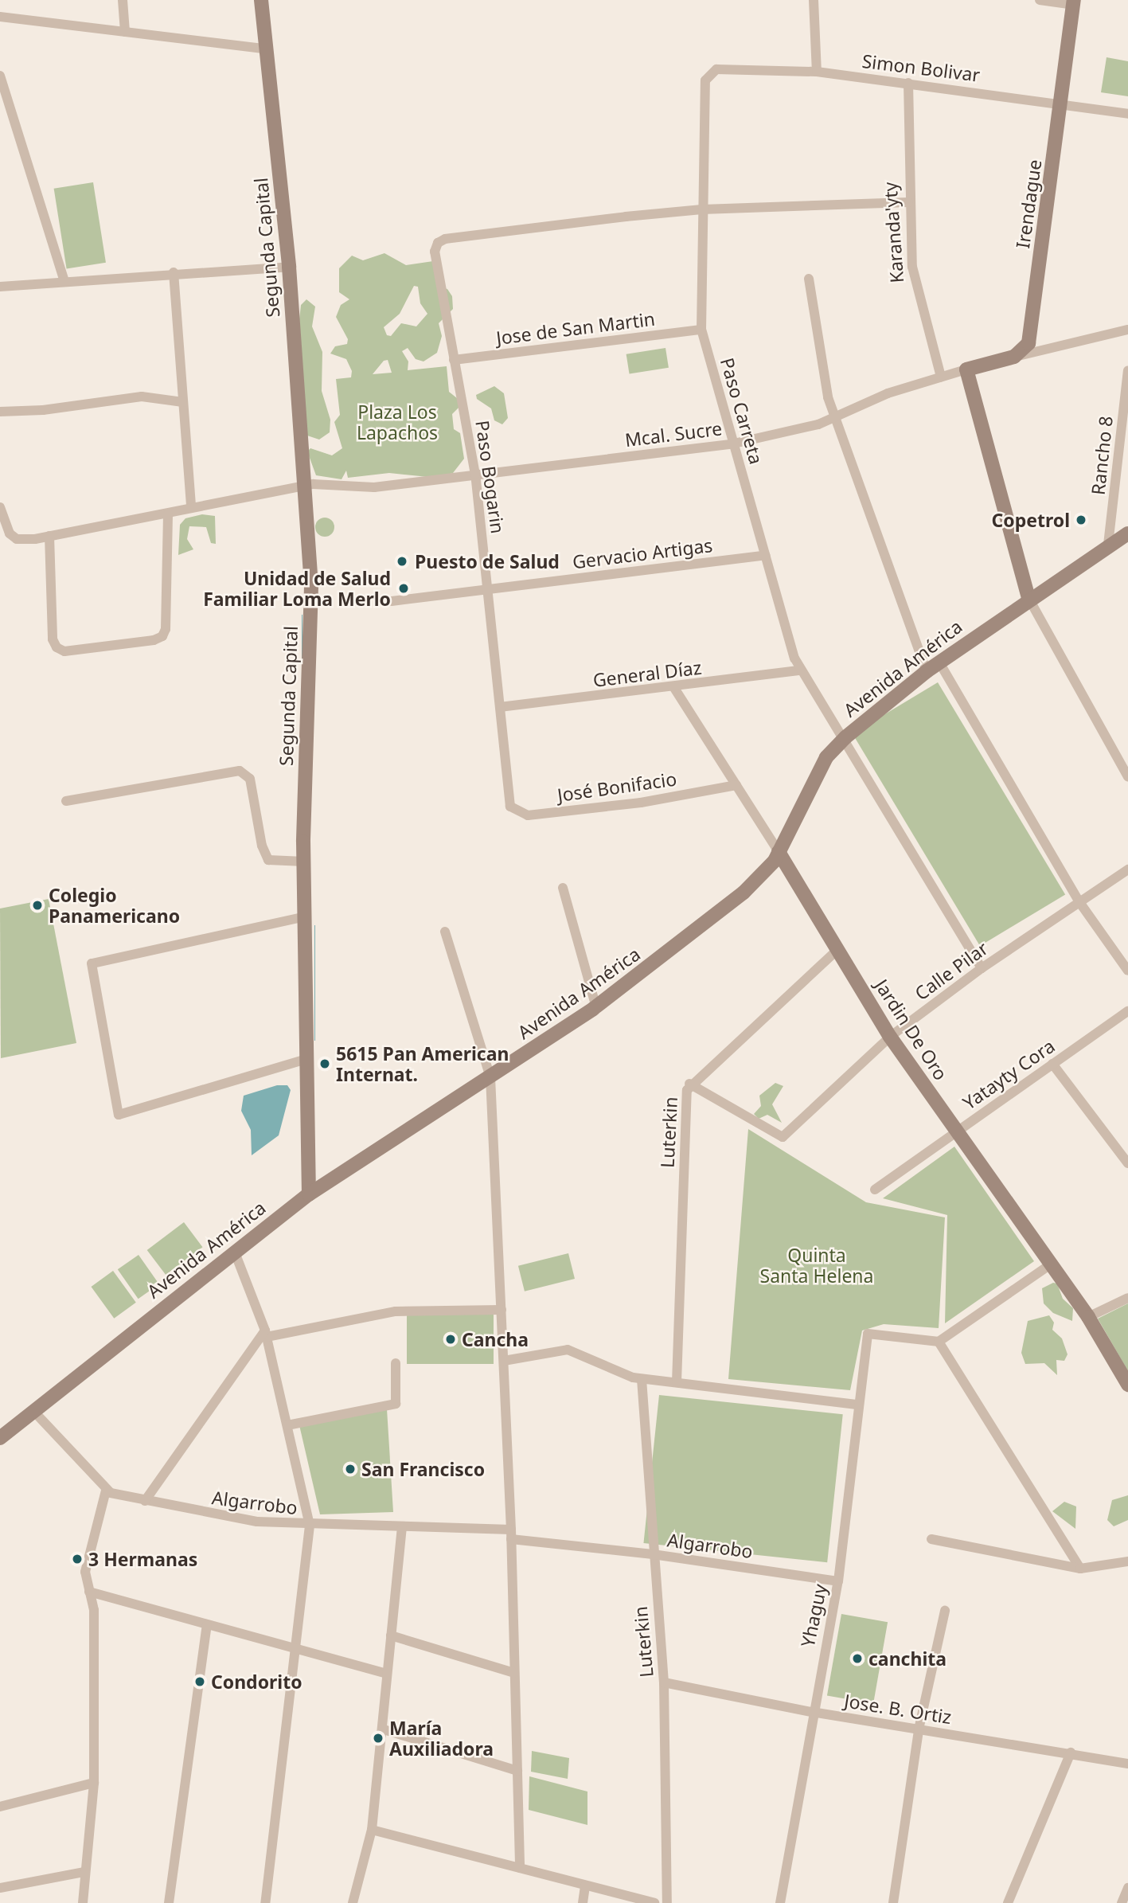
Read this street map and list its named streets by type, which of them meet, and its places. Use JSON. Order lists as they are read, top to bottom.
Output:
{
  "streets": {
    "street": [
      "Simon Bolivar",
      "Irendague",
      "Karanda'yty",
      "Segunda Capital",
      "Jose de San Martin",
      "Paso Carreta",
      "Mcal. Sucre",
      "Rancho 8",
      "Paso Bogarin",
      "Gervacio Artigas",
      "Avenida América",
      "General Díaz",
      "José Bonifacio",
      "Calle Pilar",
      "Jardin De Oro",
      "Yatayty Cora",
      "Luterkin",
      "Algarrobo",
      "Yhaguy",
      "Jose. B. Ortiz"
    ]
  },
  "crossings": [
    ["Simon Bolivar", "Irendague"],
    ["Simon Bolivar", "Karanda'yty"],
    ["Simon Bolivar", "Paso Carreta"],
    ["Karanda'yty", "Mcal. Sucre"],
    ["Segunda Capital", "Mcal. Sucre"],
    ["Segunda Capital", "Avenida América"],
    ["Jose de San Martin", "Paso Carreta"],
    ["Jose de San Martin", "Paso Bogarin"],
    ["Paso Carreta", "Mcal. Sucre"],
    ["Paso Carreta", "Paso Bogarin"],
    ["Paso Carreta", "Gervacio Artigas"],
    ["Paso Carreta", "Avenida América"],
    ["Paso Carreta", "General Díaz"],
    ["Paso Carreta", "Calle Pilar"],
    ["Mcal. Sucre", "Paso Bogarin"],
    ["Rancho 8", "Avenida América"],
    ["Paso Bogarin", "Gervacio Artigas"],
    ["Paso Bogarin", "General Díaz"],
    ["Paso Bogarin", "José Bonifacio"],
    ["Avenida América", "Jardin De Oro"],
    ["General Díaz", "Jardin De Oro"],
    ["José Bonifacio", "Jardin De Oro"],
    ["Calle Pilar", "Jardin De Oro"],
    ["Calle Pilar", "Luterkin"],
    ["Jardin De Oro", "Yatayty Cora"],
    ["Jardin De Oro", "Luterkin"],
    ["Luterkin", "Algarrobo"],
    ["Luterkin", "Jose. B. Ortiz"],
    ["Algarrobo", "Yhaguy"],
    ["Yhaguy", "Jose. B. Ortiz"]
  ],
  "parks": ["Plaza Los Lapachos", "Quinta Santa Helena"],
  "places": [
    "Copetrol",
    "Puesto de Salud",
    "Unidad de Salud Familiar Loma Merlo",
    "Colegio Panamericano",
    "5615 Pan American Internat.",
    "Cancha",
    "San Francisco",
    "3 Hermanas",
    "canchita",
    "Condorito",
    "María Auxiliadora"
  ]
}
